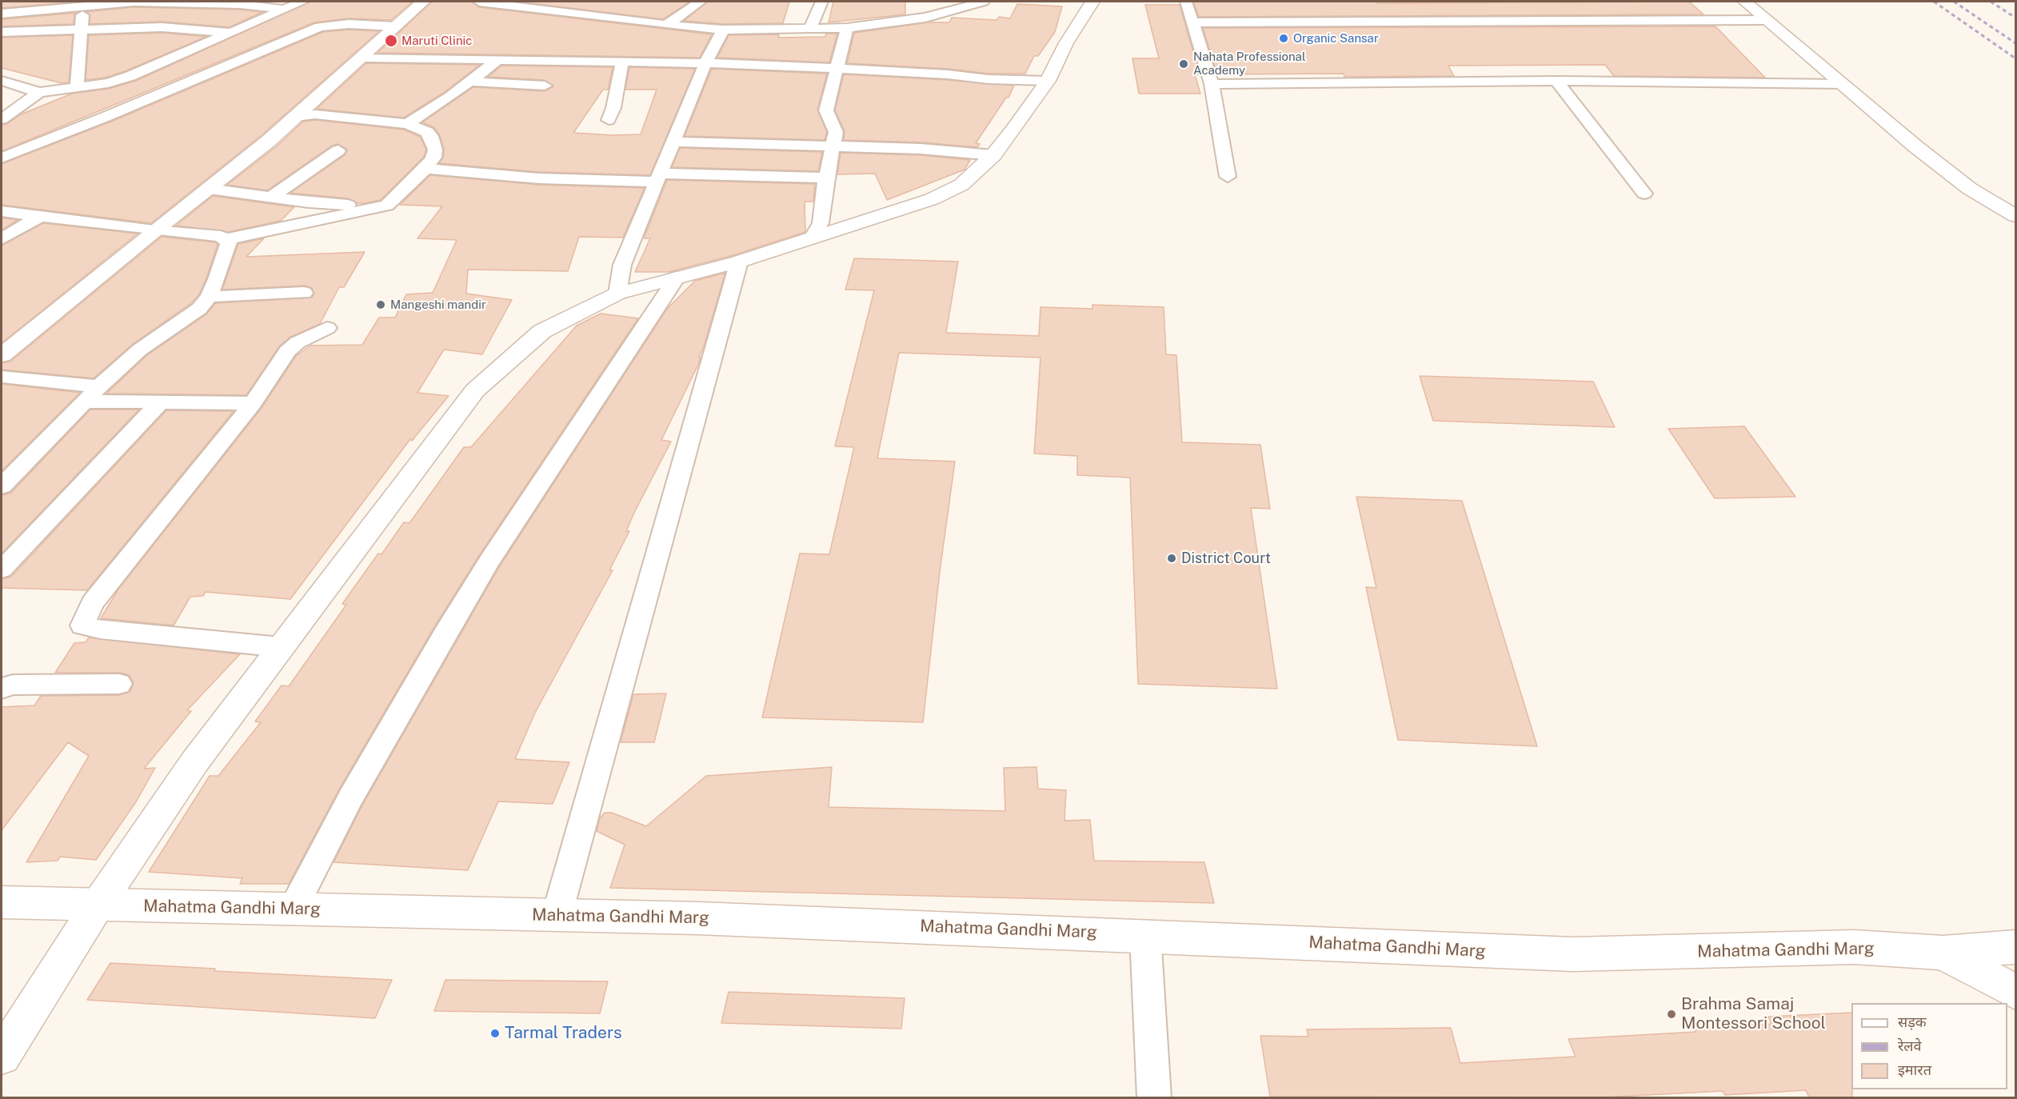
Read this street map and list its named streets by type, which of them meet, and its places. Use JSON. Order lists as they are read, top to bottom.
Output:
{
  "streets": {
    "street": ["Mahatma Gandhi Marg"]
  },
  "places": [
    "Organic Sansar",
    "Maruti Clinic",
    "Nahata Professional Academy",
    "Mangeshi mandir",
    "District Court",
    "Brahma Samaj Montessori School",
    "Tarmal Traders"
  ],
  "legend": ["सड़क", "रेलवे", "इमारत"]
}
